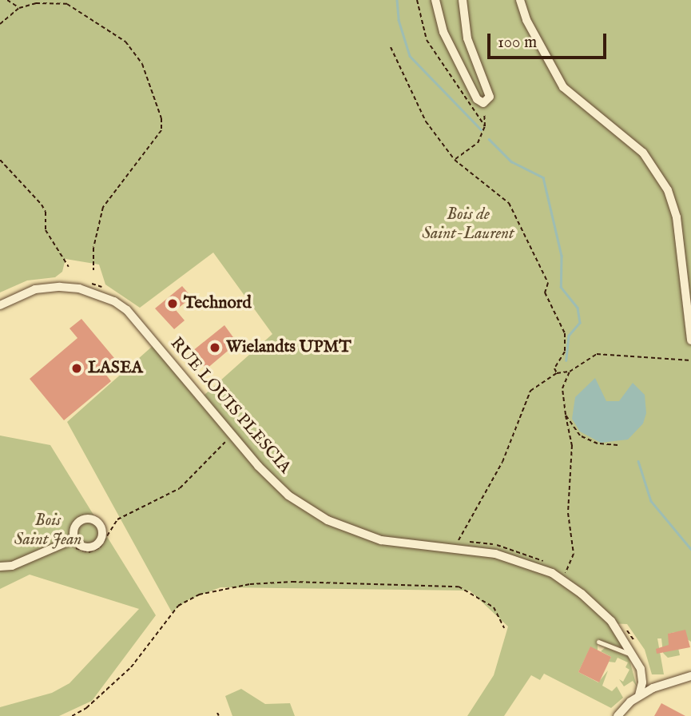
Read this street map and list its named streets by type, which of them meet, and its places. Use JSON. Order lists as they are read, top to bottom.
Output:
{
  "streets": {
    "street": ["RUE LOUIS PLESCIA"]
  },
  "parks": ["Bois de Saint-Laurent", "Bois Saint Jean"],
  "places": ["Technord", "Wielandts UPMT", "LASEA"],
  "scale_bar": "100 m"
}
